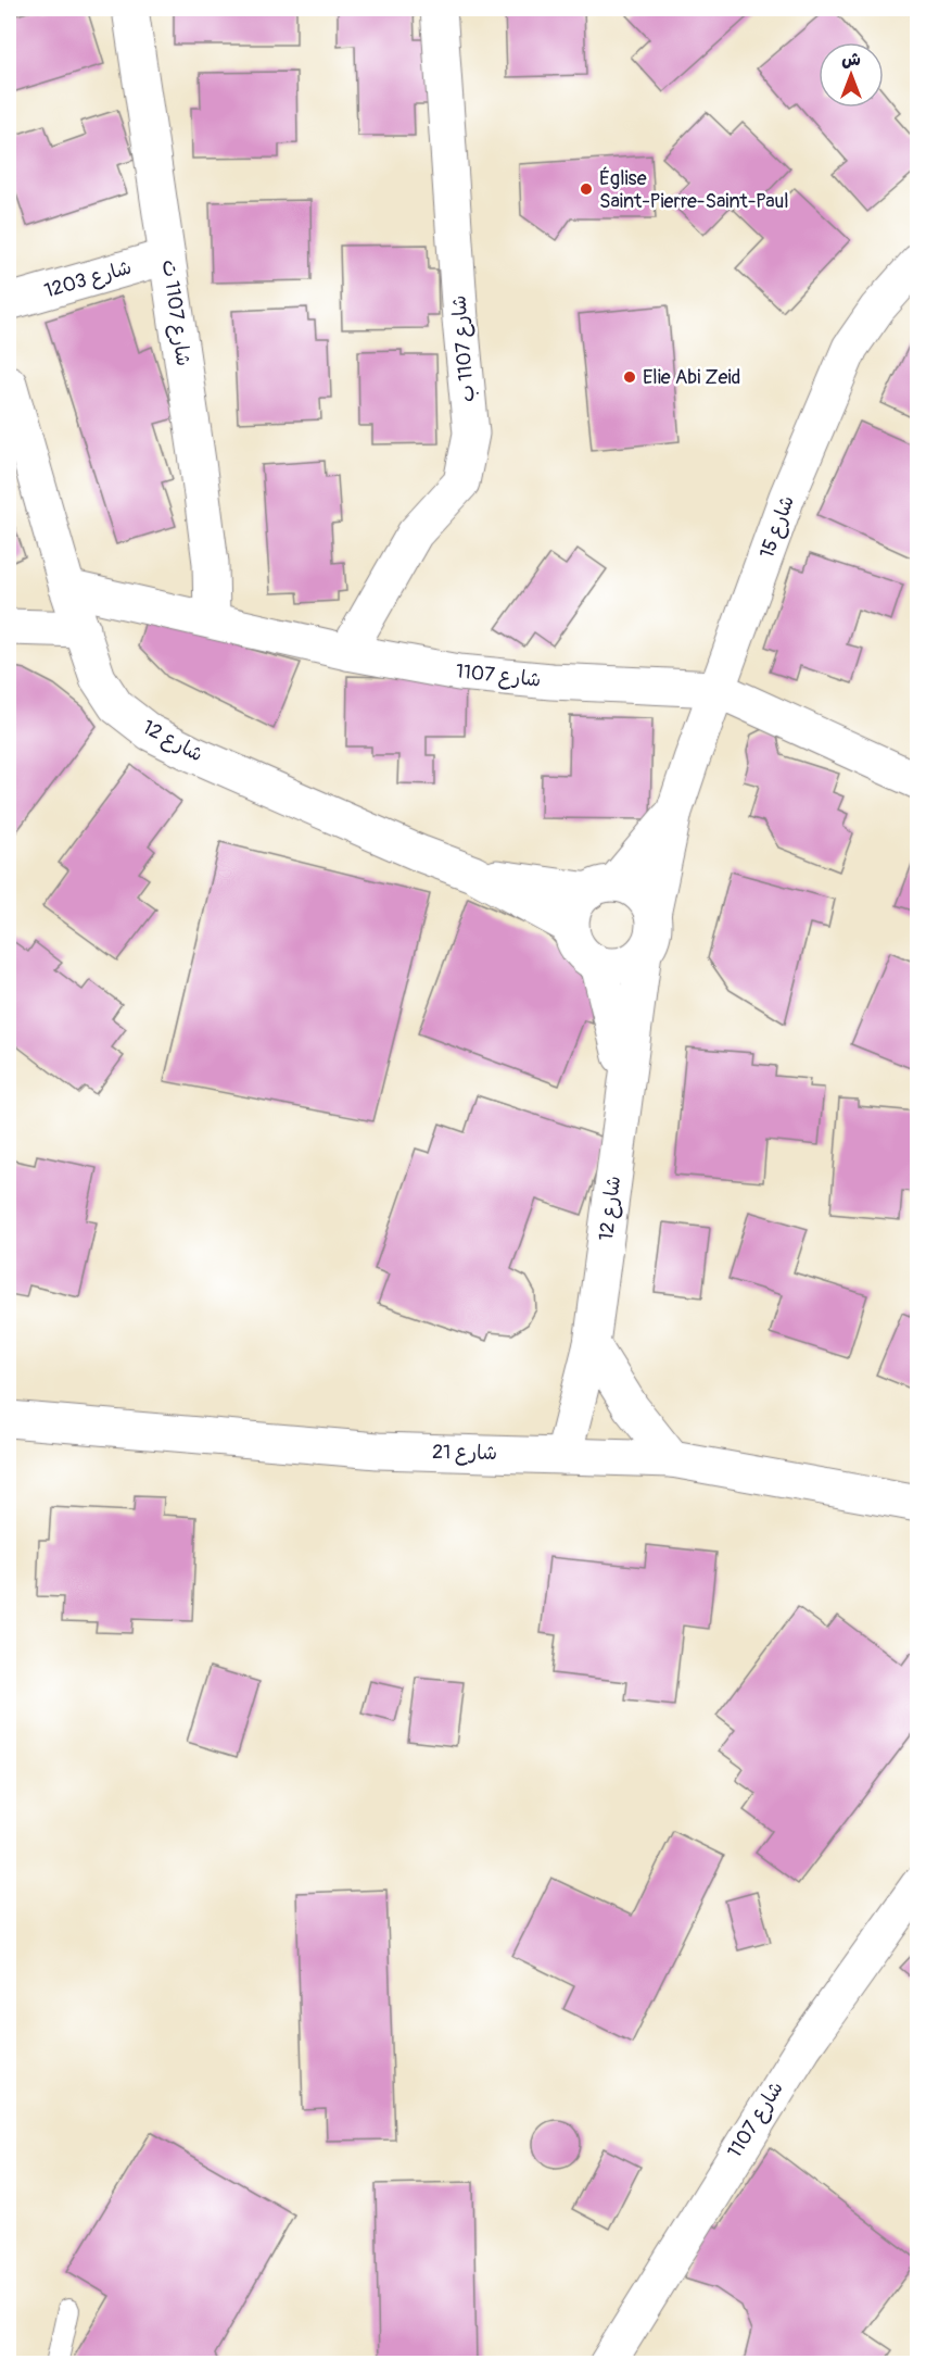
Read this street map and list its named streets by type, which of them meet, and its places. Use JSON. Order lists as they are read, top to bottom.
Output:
{
  "streets": {
    "street": [
      "شارع 1203",
      "شارع 1107 ت",
      "شارع 1107 ب",
      "شارع 15",
      "شارع 1107",
      "شارع 12",
      "شارع 21"
    ]
  },
  "crossings": [
    ["شارع 1203", "شارع 1107 ت"],
    ["شارع 1107 ت", "شارع 1107"],
    ["شارع 1107 ب", "شارع 1107"],
    ["شارع 15", "شارع 1107"],
    ["شارع 15", "شارع 12"],
    ["شارع 1107", "شارع 12"],
    ["شارع 12", "شارع 21"]
  ],
  "places": ["Église Saint-Pierre-Saint-Paul", "Elie Abi Zeid"],
  "north": "top"
}
